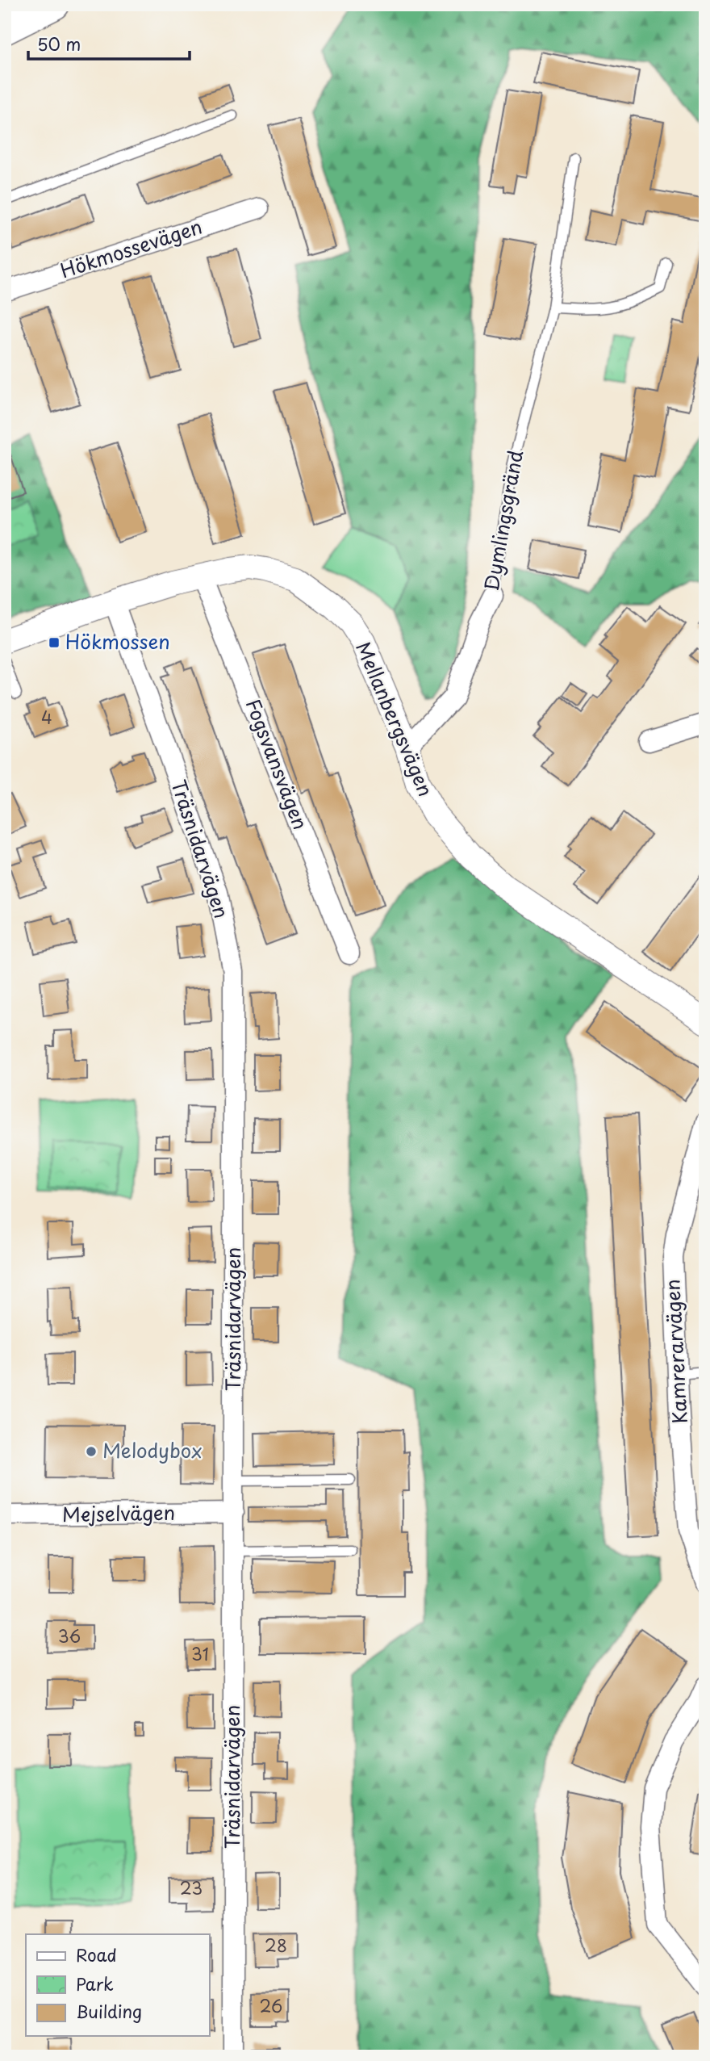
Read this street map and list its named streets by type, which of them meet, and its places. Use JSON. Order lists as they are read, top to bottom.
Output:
{
  "streets": {
    "street": [
      "Hökmossevägen",
      "Dymlingsgränd",
      "Mellanbergsvägen",
      "Fogsvansvägen",
      "Träsnidarvägen",
      "Kamrerarvägen",
      "Mejselvägen"
    ]
  },
  "crossings": [
    ["Dymlingsgränd", "Mellanbergsvägen"],
    ["Mellanbergsvägen", "Fogsvansvägen"],
    ["Mellanbergsvägen", "Träsnidarvägen"],
    ["Träsnidarvägen", "Mejselvägen"]
  ],
  "places": {
    "transit": ["Hökmossen"],
    "other": ["Melodybox"]
  },
  "house_numbers": [
    "4",
    "36",
    "31",
    "23",
    "28",
    "26"
  ],
  "legend": ["Road", "Park", "Building"],
  "scale_bar": "50 m"
}
